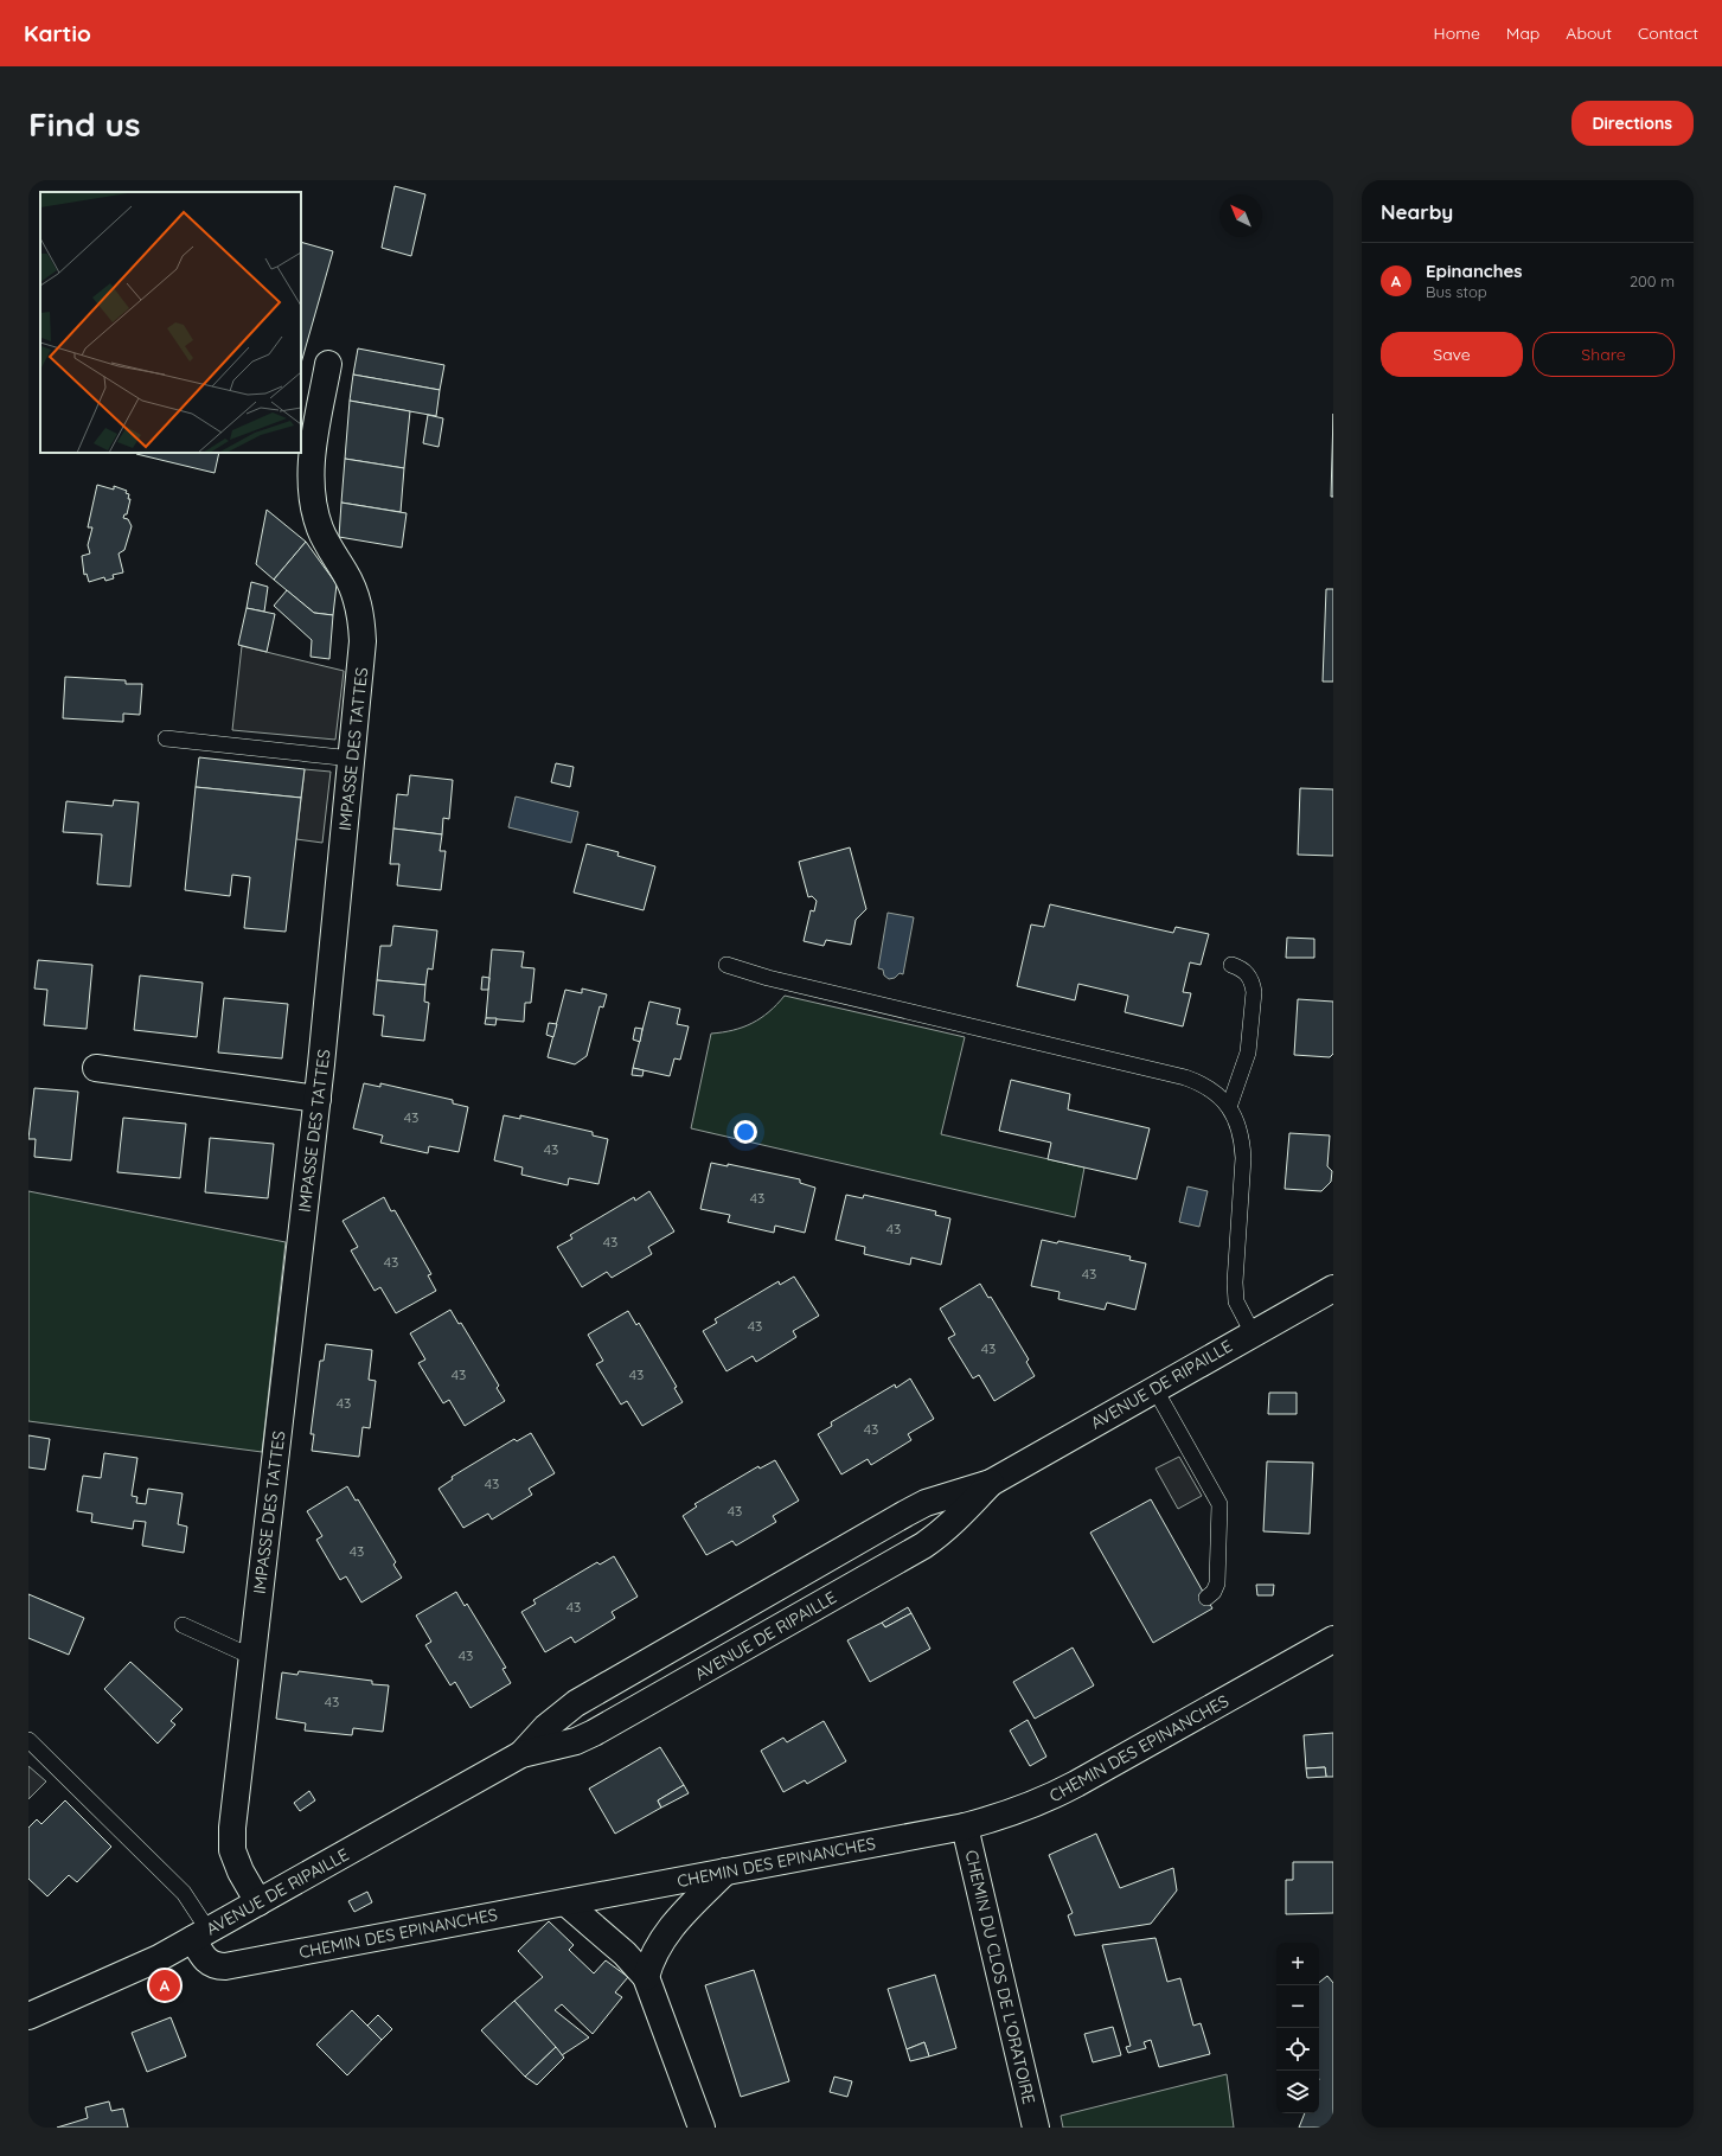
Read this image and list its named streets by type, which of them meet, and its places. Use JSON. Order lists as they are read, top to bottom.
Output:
{
  "streets": {
    "street": [
      "IMPASSE DES TATTES",
      "AVENUE DE RIPAILLE",
      "CHEMIN DES EPINANCHES",
      "CHEMIN DU CLOS DE L'ORATOIRE"
    ]
  },
  "crossings": [
    ["IMPASSE DES TATTES", "AVENUE DE RIPAILLE"],
    ["AVENUE DE RIPAILLE", "CHEMIN DES EPINANCHES"],
    ["CHEMIN DES EPINANCHES", "CHEMIN DU CLOS DE L'ORATOIRE"]
  ],
  "house_numbers": [
    "43",
    "43",
    "43",
    "43",
    "43",
    "43",
    "43",
    "43",
    "43",
    "43",
    "43",
    "43",
    "43",
    "43",
    "43",
    "43",
    "43",
    "43",
    "43"
  ],
  "north": "top left",
  "page": {
    "header": "Kartio",
    "nav": [
      "Home",
      "Map",
      "About",
      "Contact"
    ],
    "buttons": [
      "Directions",
      ["Save", "Share"]
    ],
    "title": "Find us",
    "heading": "Nearby",
    "list": [
      {
        "mark": "A",
        "name": "Epinanches",
        "note": "Bus stop",
        "value": "200 m"
      }
    ],
    "map_buttons": ["+", "−"],
    "pins": "A"
  }
}
